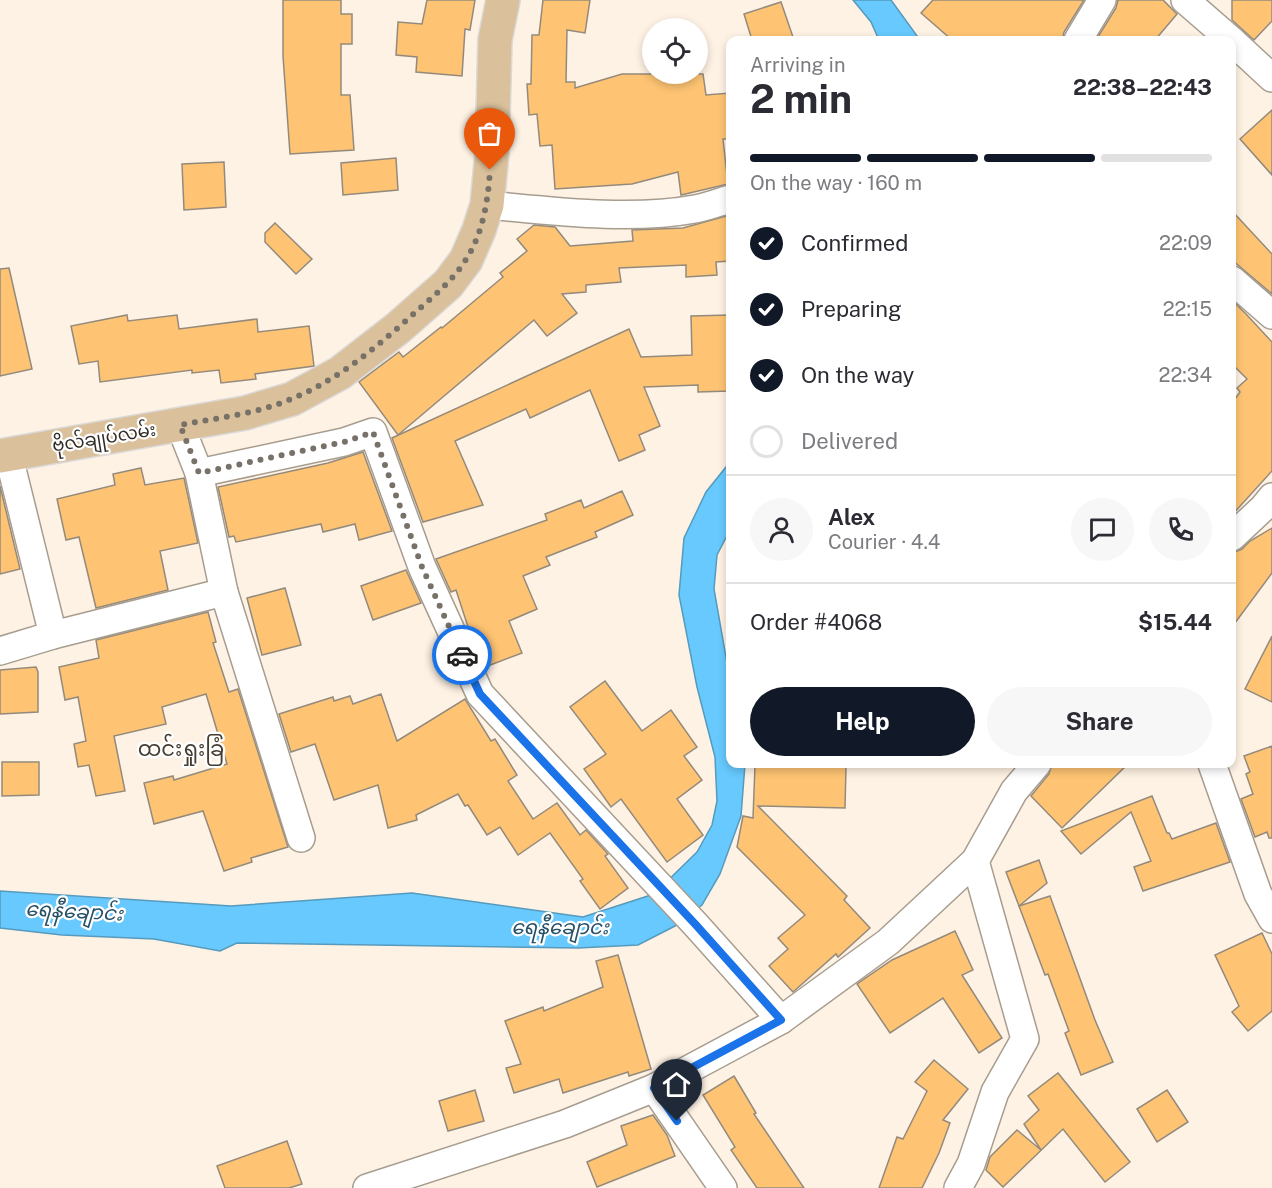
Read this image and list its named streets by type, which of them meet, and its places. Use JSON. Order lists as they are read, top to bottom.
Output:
{
  "streets": {
    "main road": ["ဗိုလ်‌ချုပ်‌လမ်း"]
  },
  "districts": ["ထင်းရှုးခြံ"],
  "water": ["ရေနီချောင်း"],
  "page": {
    "heading": ["2 min", "Arriving in", "22:38–22:43"],
    "panel": [
      "Alex",
      "Courier · 4.4",
      "Order #4068",
      "$15.44"
    ],
    "bar": "On the way · 160 m",
    "list": [
      ["Confirmed", "22:09"],
      ["Preparing", "22:15"],
      ["On the way", "22:34"],
      "Delivered"
    ],
    "buttons": ["Help", "Share"]
  }
}
